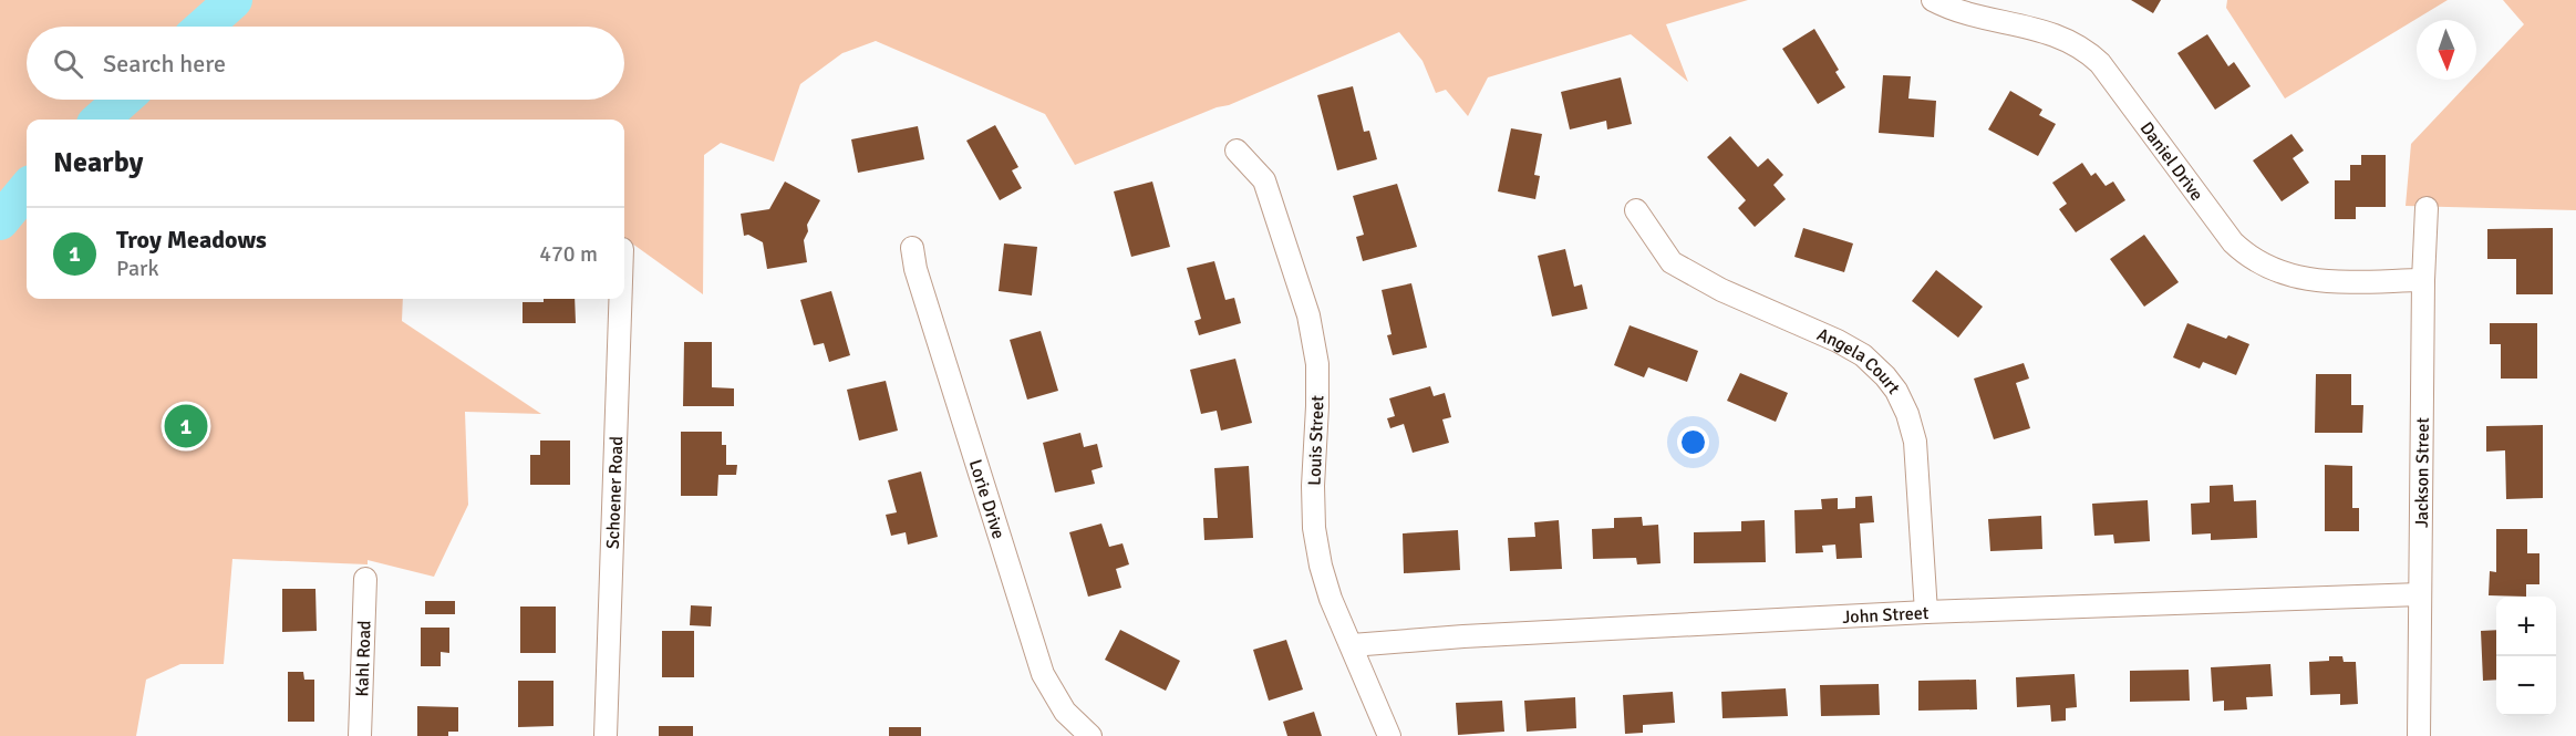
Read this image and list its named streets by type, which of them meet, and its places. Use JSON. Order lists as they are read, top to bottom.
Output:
{
  "streets": {
    "street": [
      "Daniel Drive",
      "Angela Court",
      "Louis Street",
      "Jackson Street",
      "Schoener Road",
      "Lorie Drive",
      "John Street",
      "Kahl Road"
    ]
  },
  "crossings": [
    ["Daniel Drive", "Jackson Street"],
    ["Angela Court", "John Street"],
    ["Louis Street", "John Street"],
    ["Jackson Street", "John Street"]
  ],
  "north": "bottom",
  "page": {
    "search": "Search here",
    "heading": "Nearby",
    "list": [
      {
        "mark": "1",
        "name": "Troy Meadows",
        "note": "Park",
        "value": "470 m"
      }
    ],
    "pins": "1",
    "map_buttons": ["+", "−"]
  }
}
